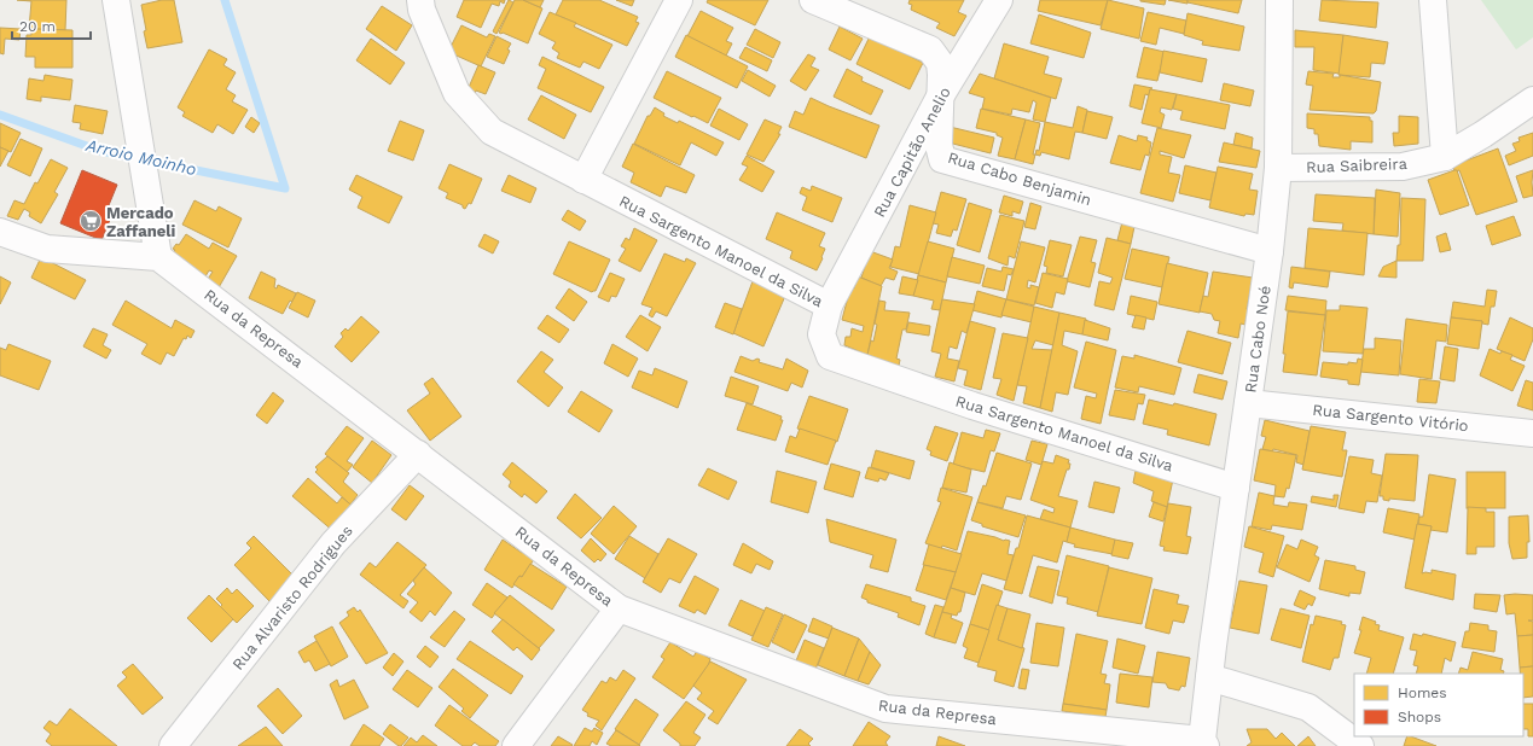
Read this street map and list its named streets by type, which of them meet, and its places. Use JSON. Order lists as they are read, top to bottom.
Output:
{
  "streets": {
    "street": [
      "Rua Capitão Anelio",
      "Rua Saibreira",
      "Rua Cabo Benjamin",
      "Rua Sargento Manoel da Silva",
      "Rua da Represa",
      "Rua Cabo Noé",
      "Rua Sargento Vitório",
      "Rua Alvaristo Rodrigues"
    ]
  },
  "crossings": [
    ["Rua Capitão Anelio", "Rua Cabo Benjamin"],
    ["Rua Capitão Anelio", "Rua Sargento Manoel da Silva"],
    ["Rua Saibreira", "Rua Cabo Noé"],
    ["Rua Cabo Benjamin", "Rua Cabo Noé"],
    ["Rua Sargento Manoel da Silva", "Rua Cabo Noé"],
    ["Rua da Represa", "Rua Cabo Noé"],
    ["Rua da Represa", "Rua Alvaristo Rodrigues"],
    ["Rua Cabo Noé", "Rua Sargento Vitório"]
  ],
  "water": ["Arroio Moinho"],
  "places": {
    "supermarket": ["Mercado Zaffaneli"]
  },
  "legend": ["Homes", "Shops"],
  "scale_bar": "20 m"
}
